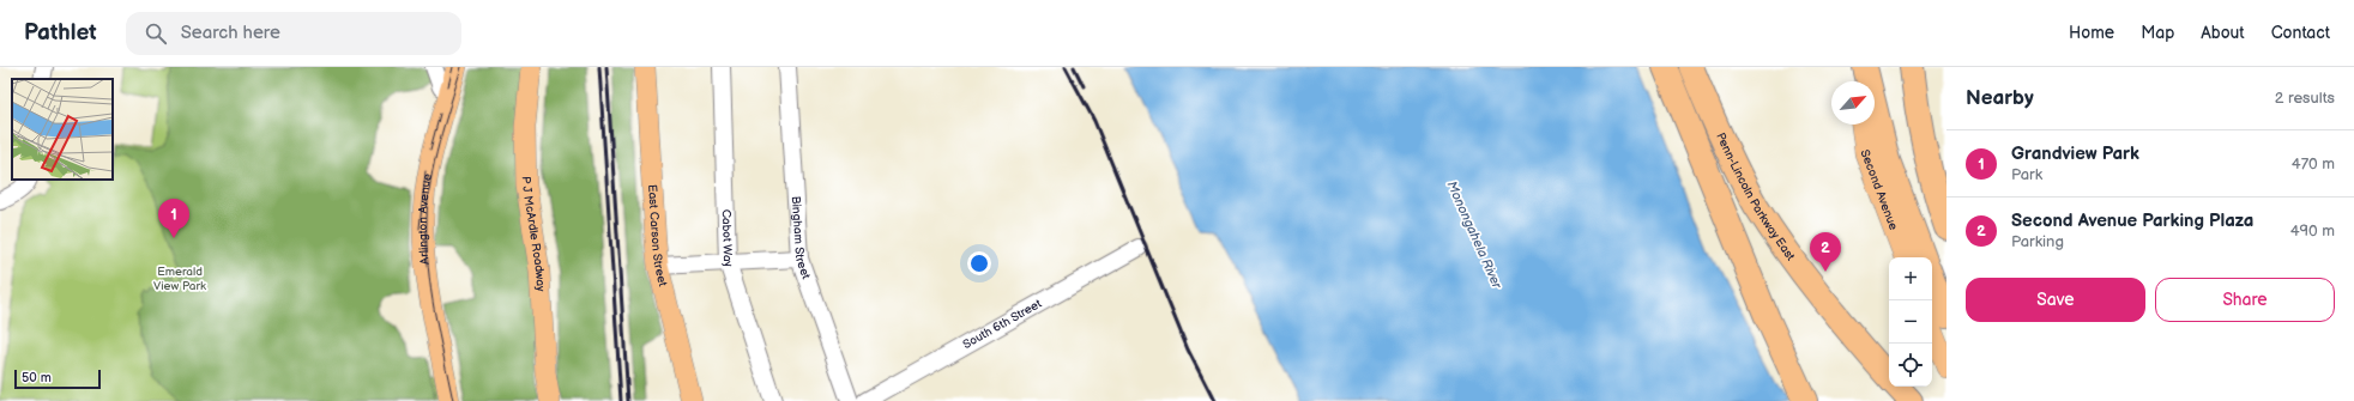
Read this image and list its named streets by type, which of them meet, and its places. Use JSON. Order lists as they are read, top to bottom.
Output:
{
  "streets": {
    "highway": ["Penn-Lincoln Parkway East"],
    "main road": [
      "Second Avenue",
      "Arlington Avenue",
      "P J McArdle Roadway",
      "East Carson Street"
    ],
    "street": ["Cabot Way", "Bingham Street", "South 6th Street"]
  },
  "water": ["Monongahela River"],
  "parks": ["Emerald View Park"],
  "scale_bar": "50 m",
  "north": "top right",
  "page": {
    "header": "Pathlet",
    "search": "Search here",
    "nav": [
      "Home",
      "Map",
      "About",
      "Contact"
    ],
    "heading": ["Nearby", "2 results"],
    "list": [
      {
        "mark": "1",
        "name": "Grandview Park",
        "note": "Park",
        "value": "470 m"
      },
      {
        "mark": "2",
        "name": "Second Avenue Parking Plaza",
        "note": "Parking",
        "value": "490 m"
      }
    ],
    "pins": ["1", "2"],
    "map_buttons": ["+", "−"],
    "buttons": ["Save", "Share"],
    "scale": "50 m"
  }
}
